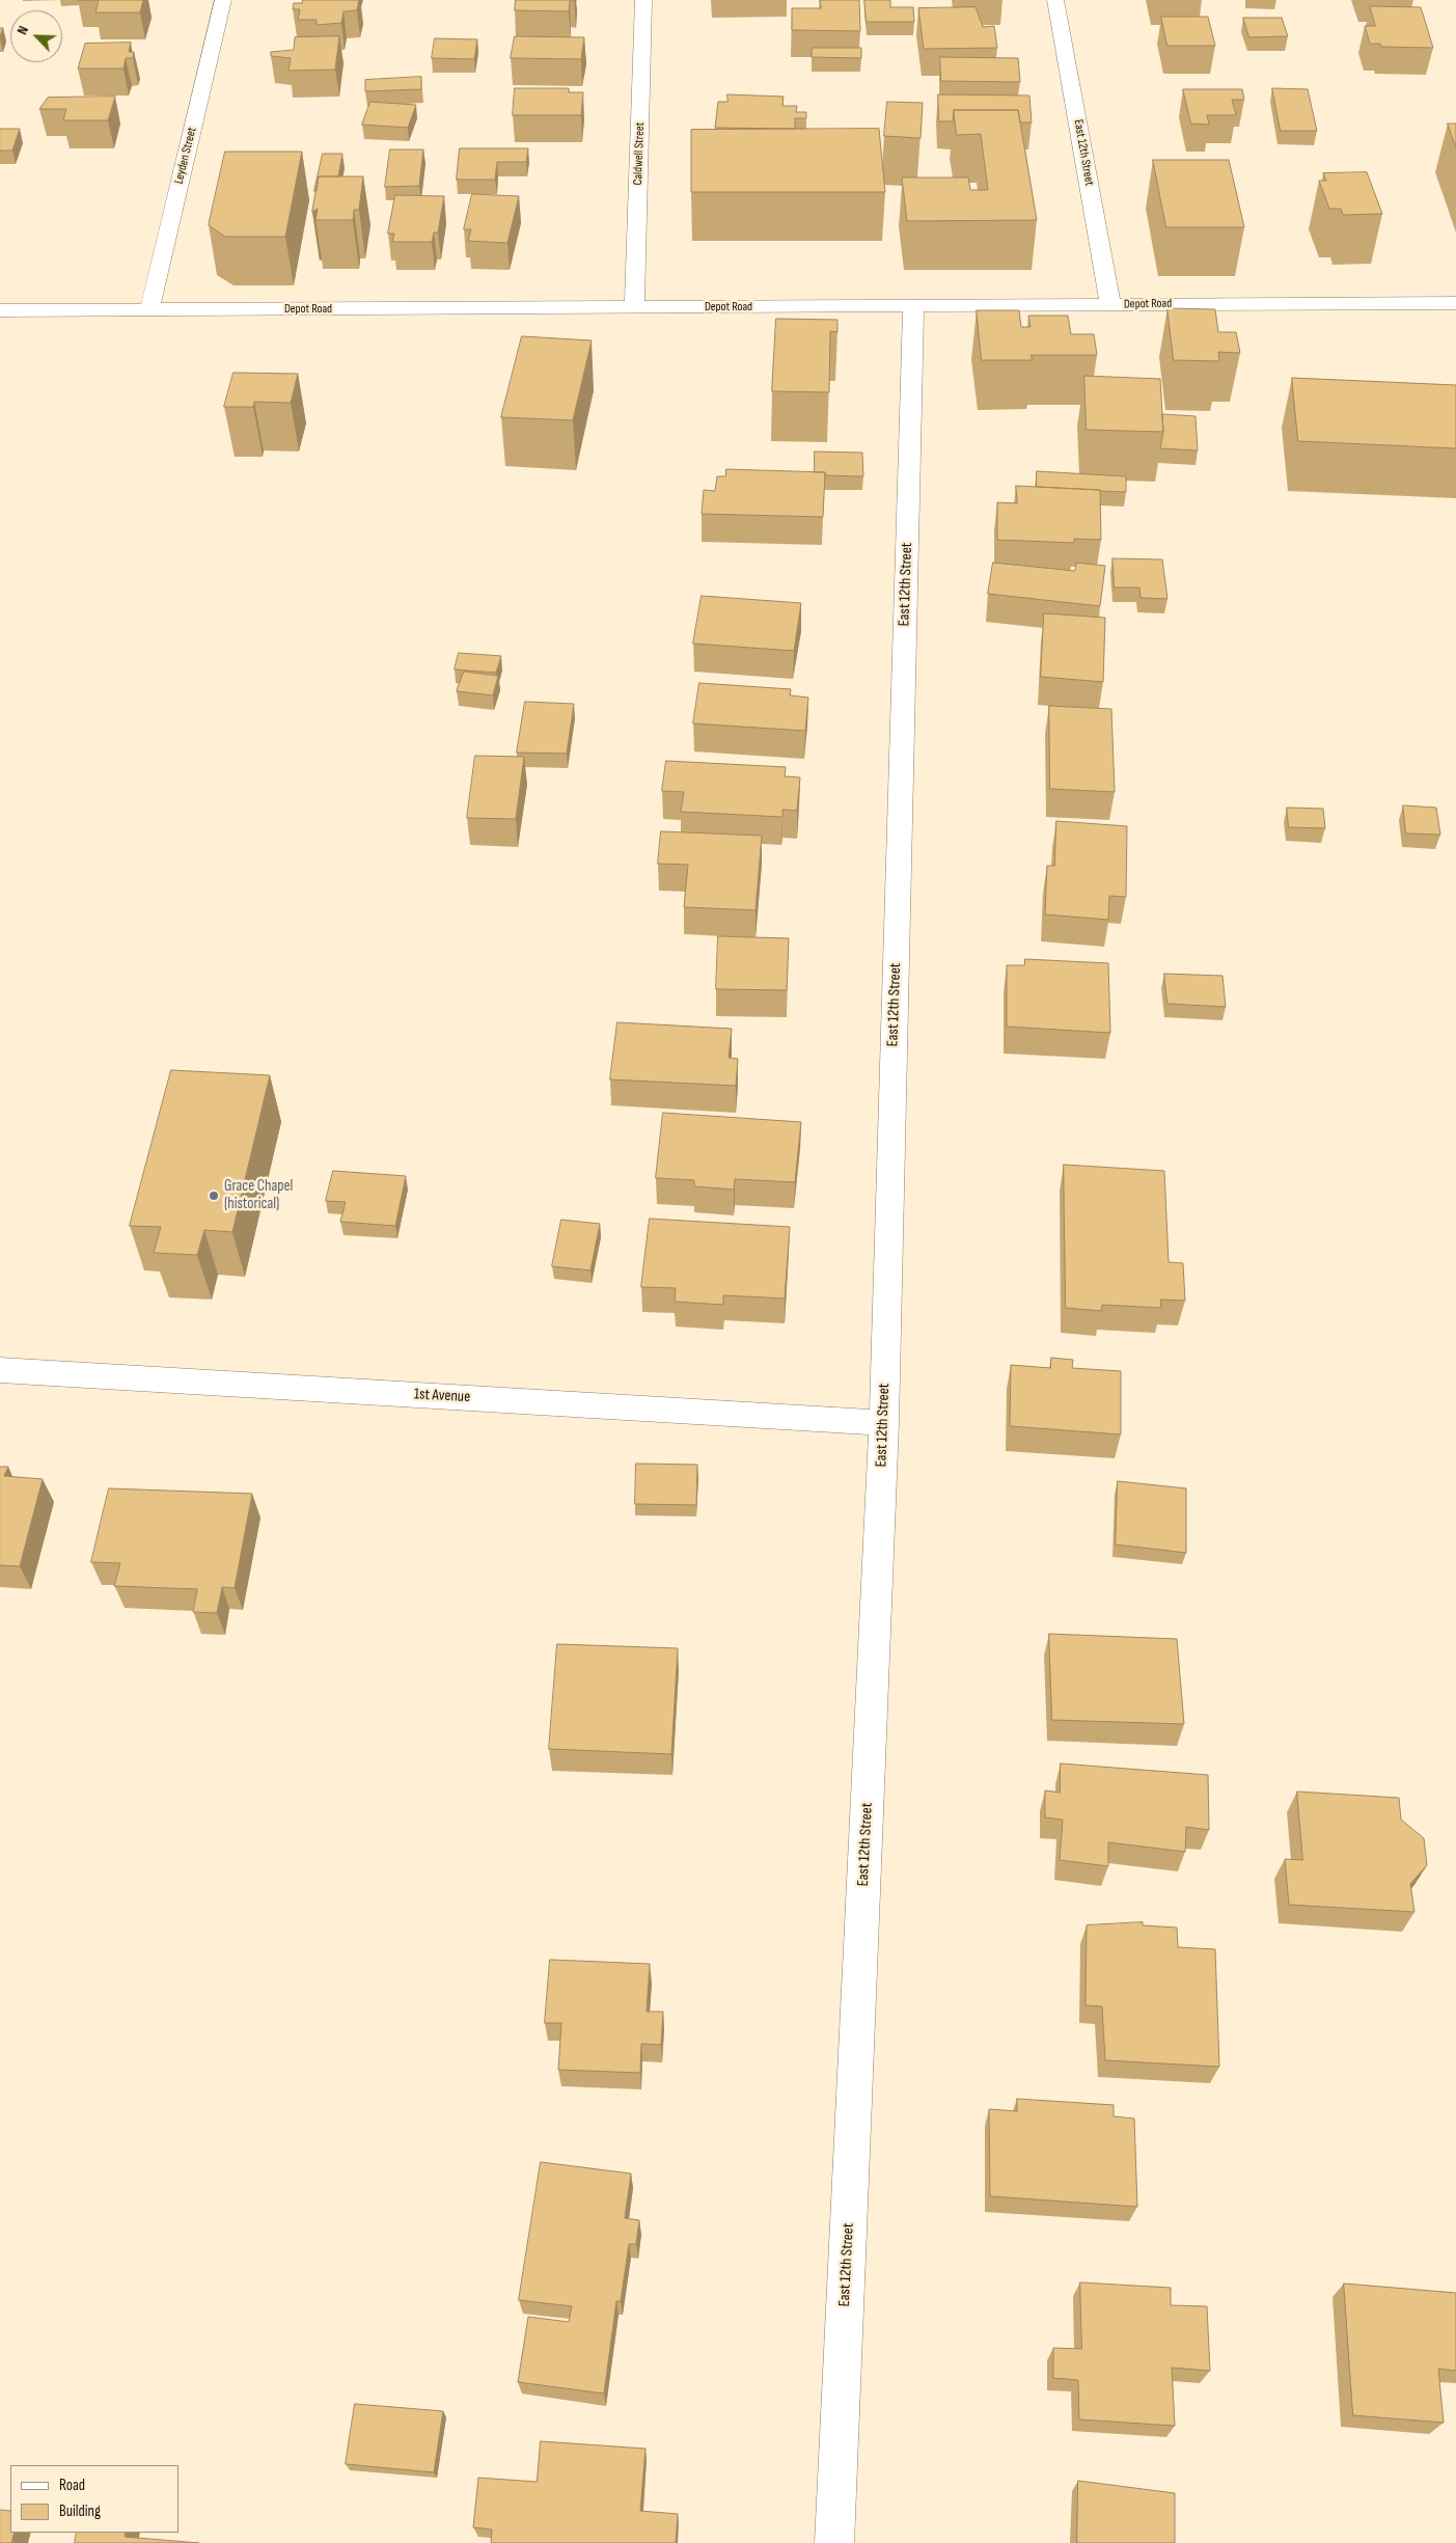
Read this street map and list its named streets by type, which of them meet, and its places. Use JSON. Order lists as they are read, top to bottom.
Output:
{
  "streets": {
    "street": [
      "East 12th Street",
      "Caldwell Street",
      "Leyden Street",
      "Depot Road",
      "1st Avenue"
    ]
  },
  "crossings": [
    ["East 12th Street", "Depot Road"],
    ["East 12th Street", "1st Avenue"],
    ["Caldwell Street", "Depot Road"],
    ["Leyden Street", "Depot Road"]
  ],
  "places": ["Grace Chapel (historical)"],
  "legend": ["Road", "Building"],
  "north": "top left"
}
